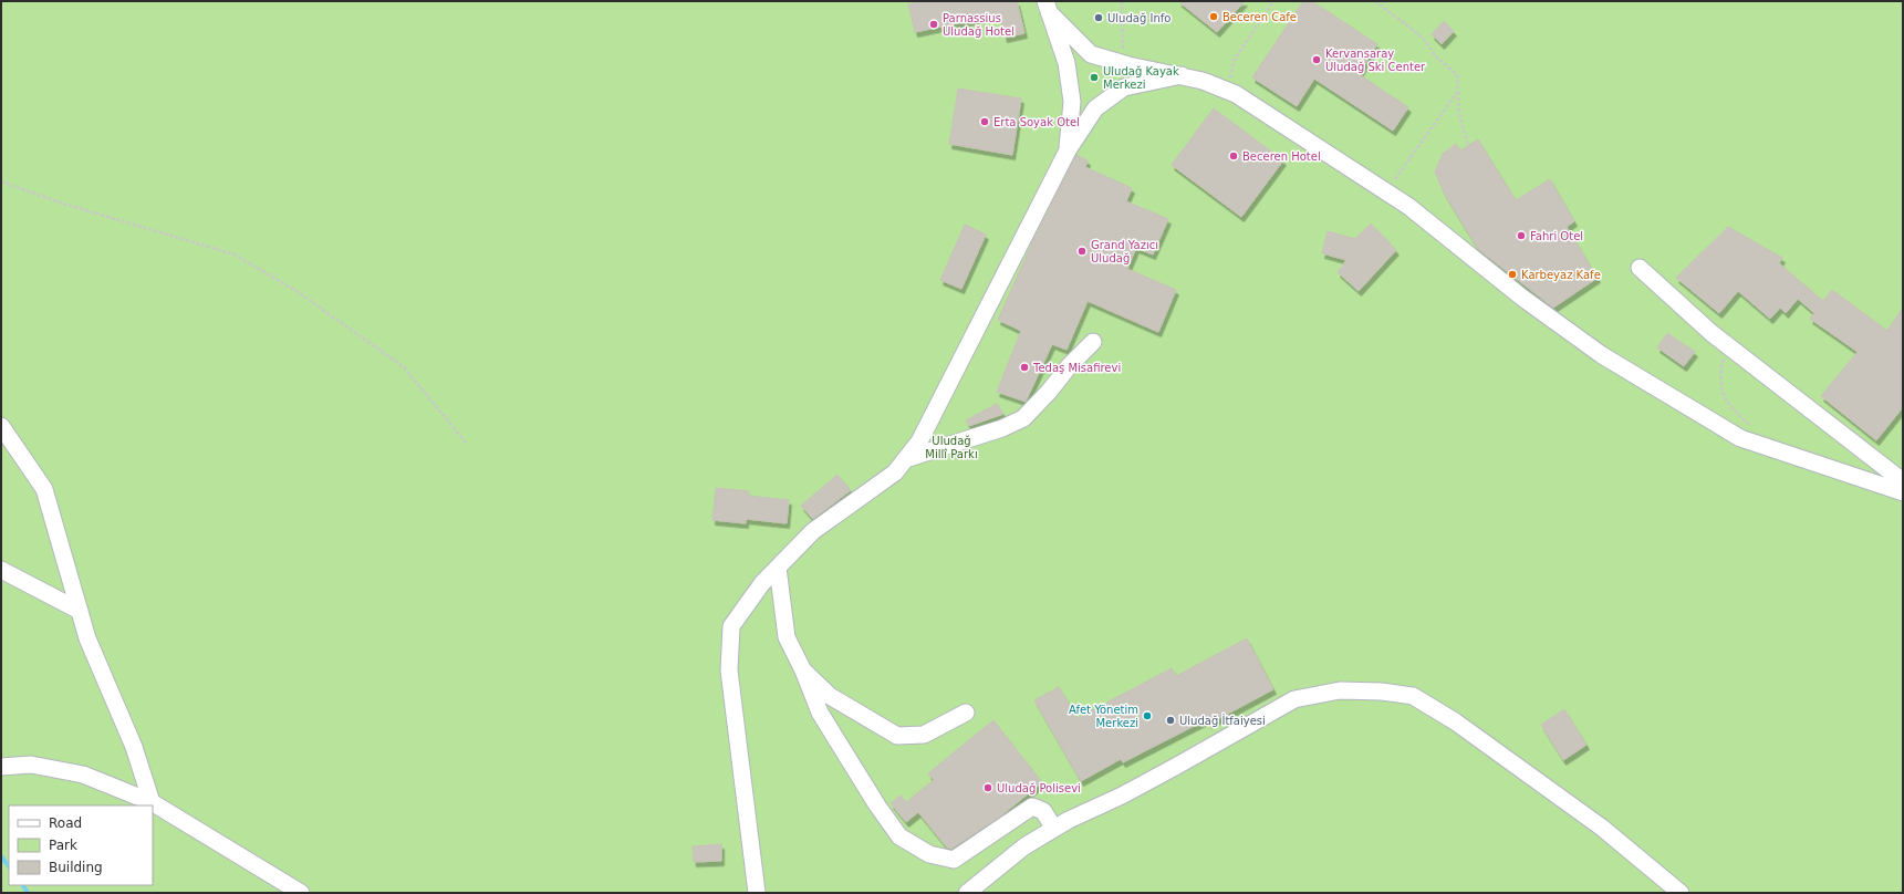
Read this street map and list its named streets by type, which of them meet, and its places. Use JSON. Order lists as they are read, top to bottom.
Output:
{
  "parks": ["Uludağ Millî Parkı"],
  "places": [
    "Beceren Cafe",
    "Uludağ Info",
    "Parnassius Uludağ Hotel",
    "Kervansaray Uludağ Ski Center",
    "Uludağ Kayak Merkezi",
    "Erta Soyak Otel",
    "Beceren Hotel",
    "Fahri Otel",
    "Grand Yazıcı Uludağ",
    "Karbeyaz Kafe",
    "Tedaş Misafirevi",
    "Afet Yönetim Merkezi",
    "Uludağ İtfaiyesi",
    "Uludağ Polisevi"
  ],
  "legend": ["Road", "Park", "Building"]
}
